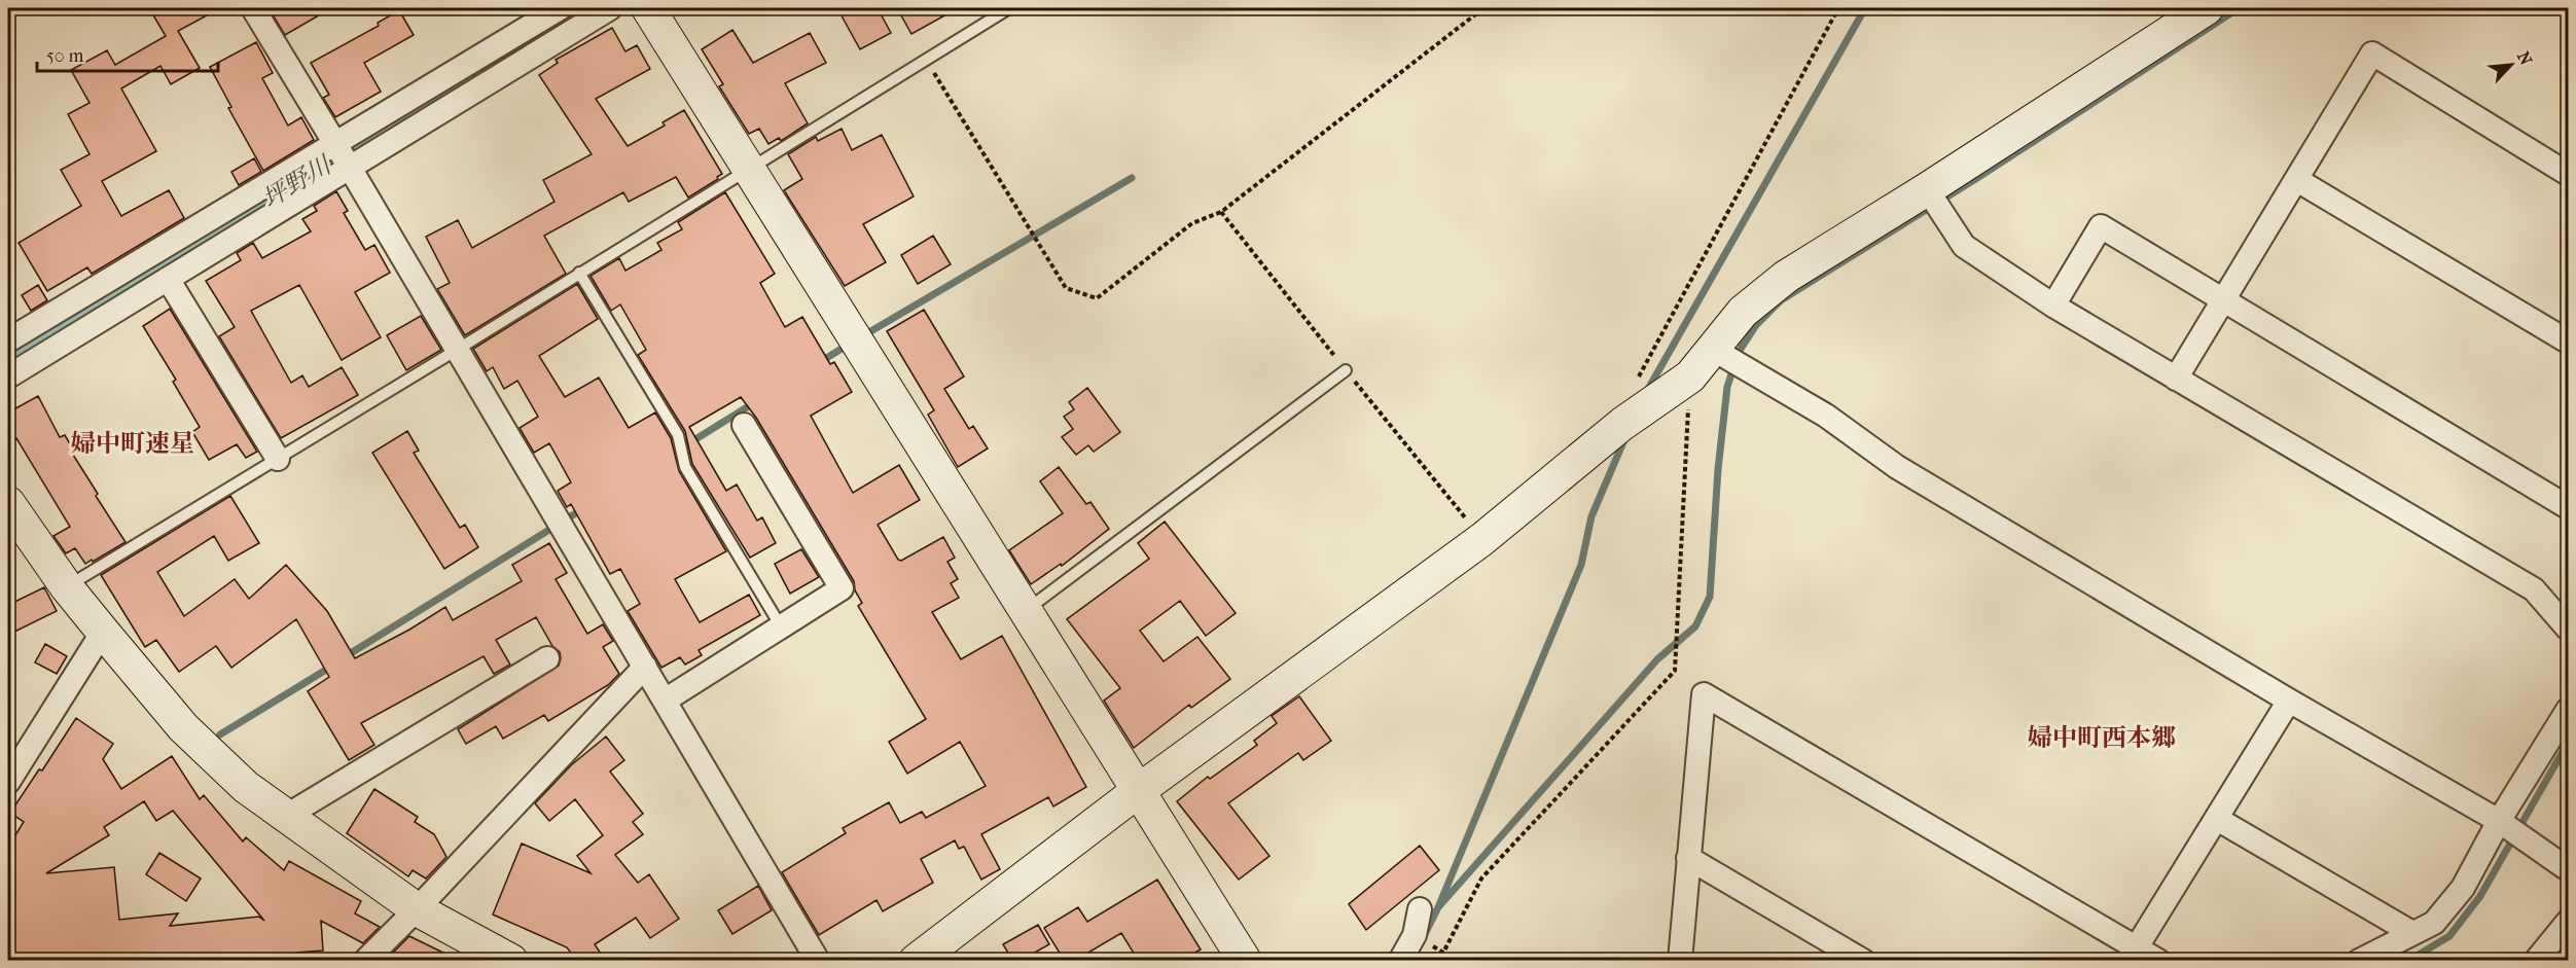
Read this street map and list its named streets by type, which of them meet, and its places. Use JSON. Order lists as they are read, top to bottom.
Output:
{
  "districts": ["婦中町速星", "婦中町西本郷"],
  "water": ["坪野川"],
  "scale_bar": "50 m",
  "north": "top right"
}
